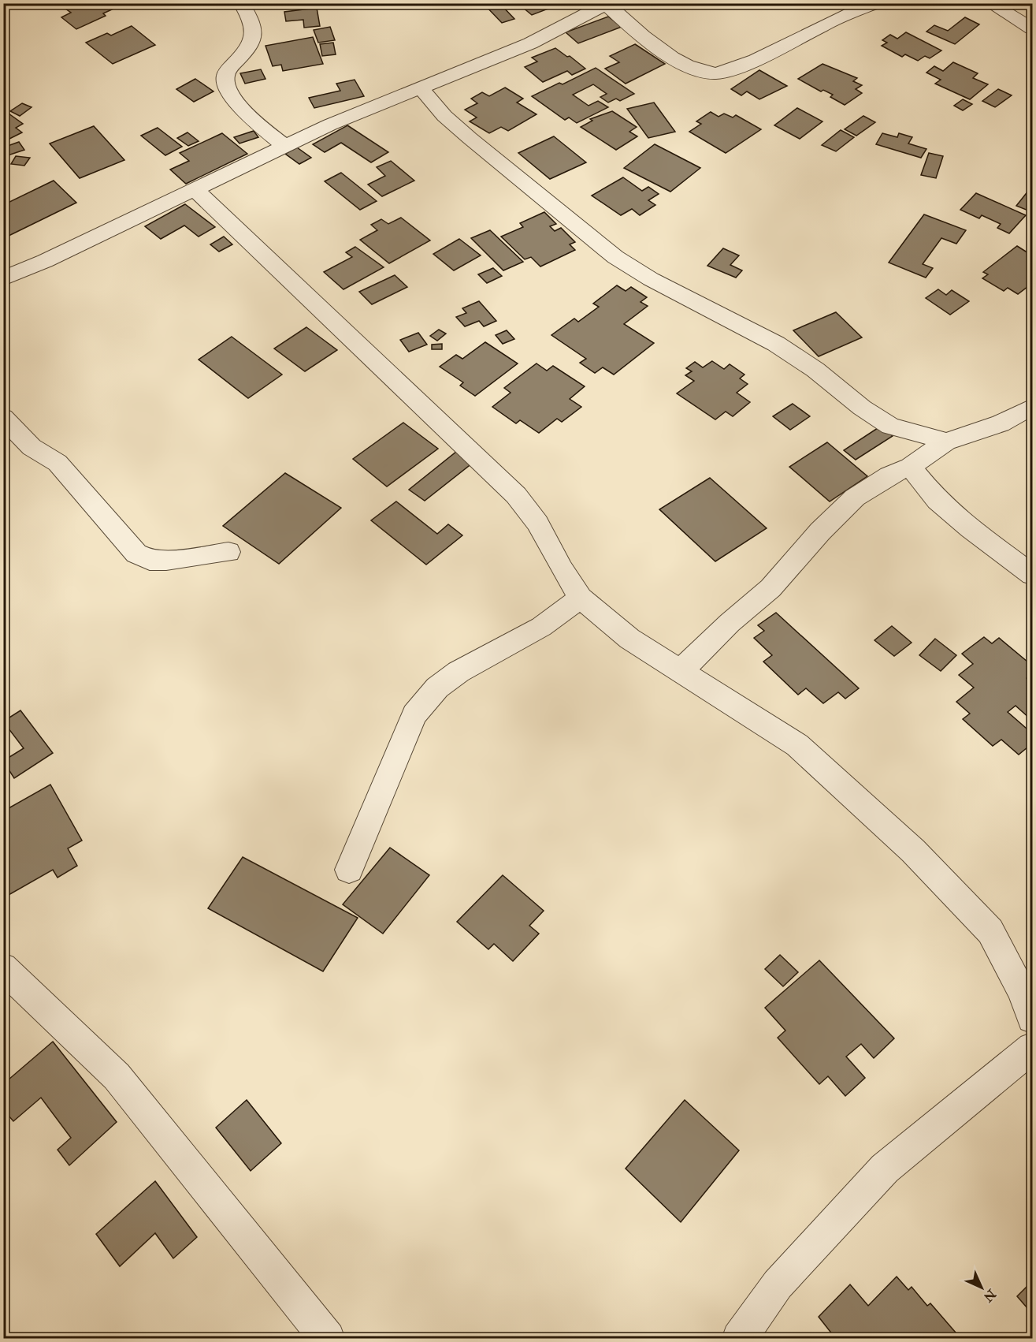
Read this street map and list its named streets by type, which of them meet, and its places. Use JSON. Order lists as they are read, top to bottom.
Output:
{
  "north": "bottom right"
}
